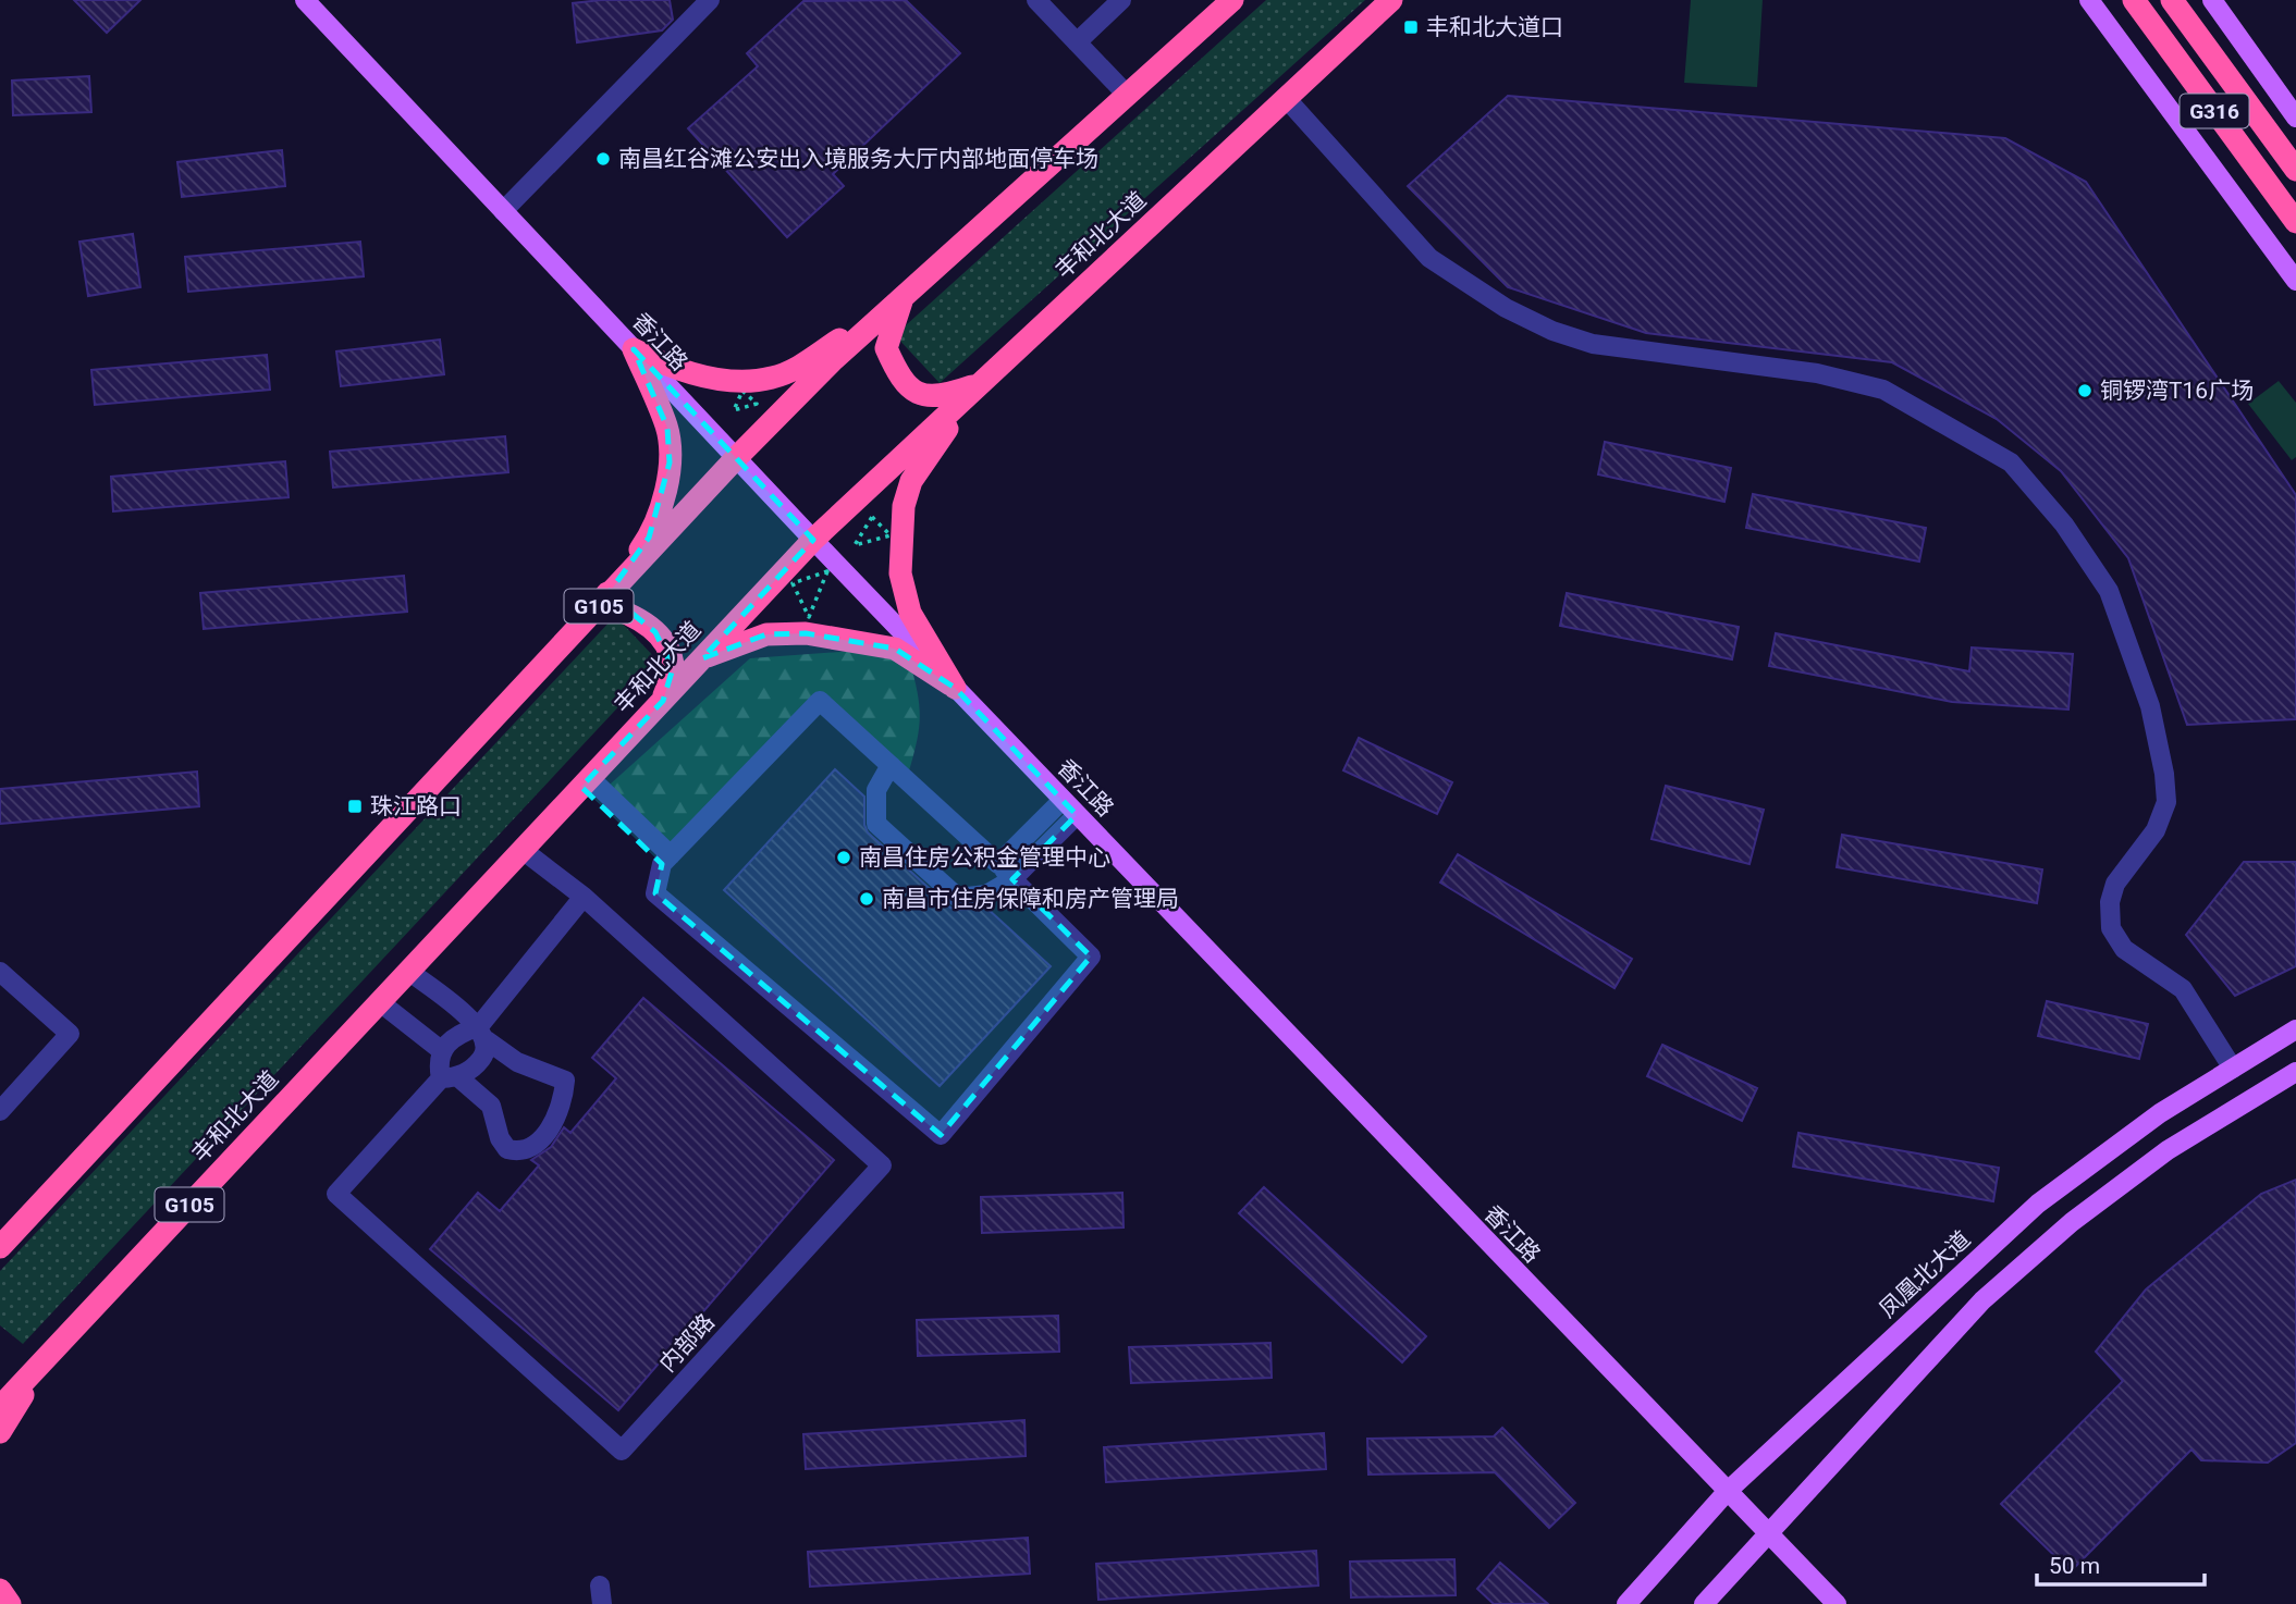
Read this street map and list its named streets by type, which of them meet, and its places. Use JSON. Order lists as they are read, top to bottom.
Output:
{
  "streets": {
    "highway": ["G316", "丰和北大道", "G105"],
    "main road": ["香江路", "凤凰北大道"],
    "street": ["内部路"]
  },
  "crossings": [
    ["丰和北大道", "香江路"],
    ["丰和北大道", "内部路"],
    ["香江路", "G105"],
    ["香江路", "凤凰北大道"]
  ],
  "places": {
    "transit": ["丰和北大道口", "珠江路口"],
    "other": [
      "南昌红谷滩公安出入境服务大厅内部地面停车场",
      "铜锣湾T16广场",
      "南昌住房公积金管理中心",
      "南昌市住房保障和房产管理局"
    ]
  },
  "scale_bar": "50 m"
}
